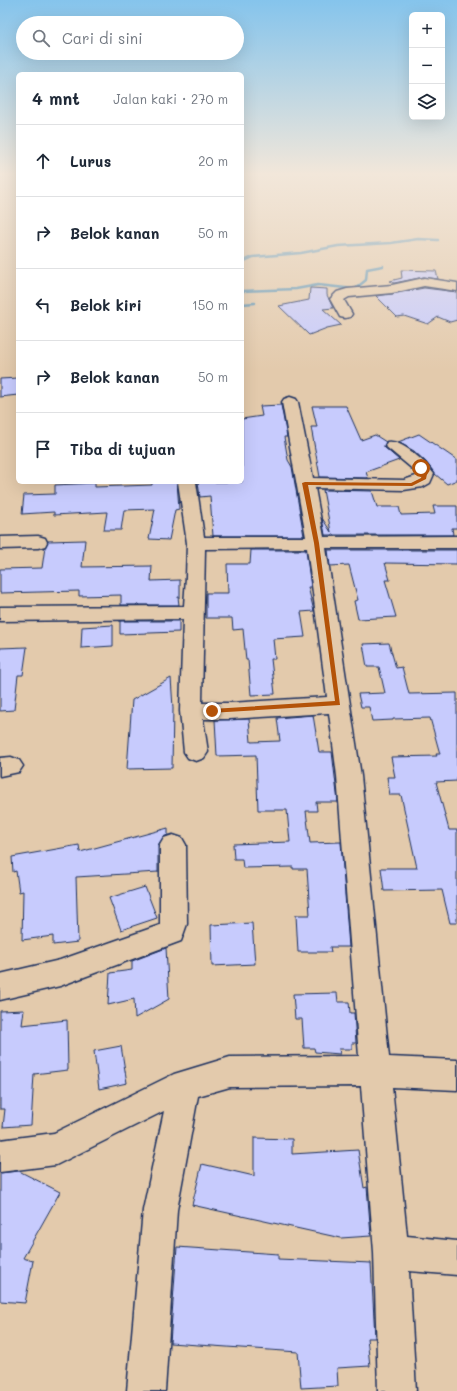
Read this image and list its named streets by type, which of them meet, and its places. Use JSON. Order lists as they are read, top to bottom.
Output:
{
  "page": {
    "map_buttons": ["+", "−"],
    "search": "Cari di sini",
    "heading": ["4 mnt", "Jalan kaki · 270 m"],
    "list": [
      ["Lurus", "20 m"],
      ["Belok kanan", "50 m"],
      ["Belok kiri", "150 m"],
      ["Belok kanan", "50 m"],
      "Tiba di tujuan"
    ]
  }
}
